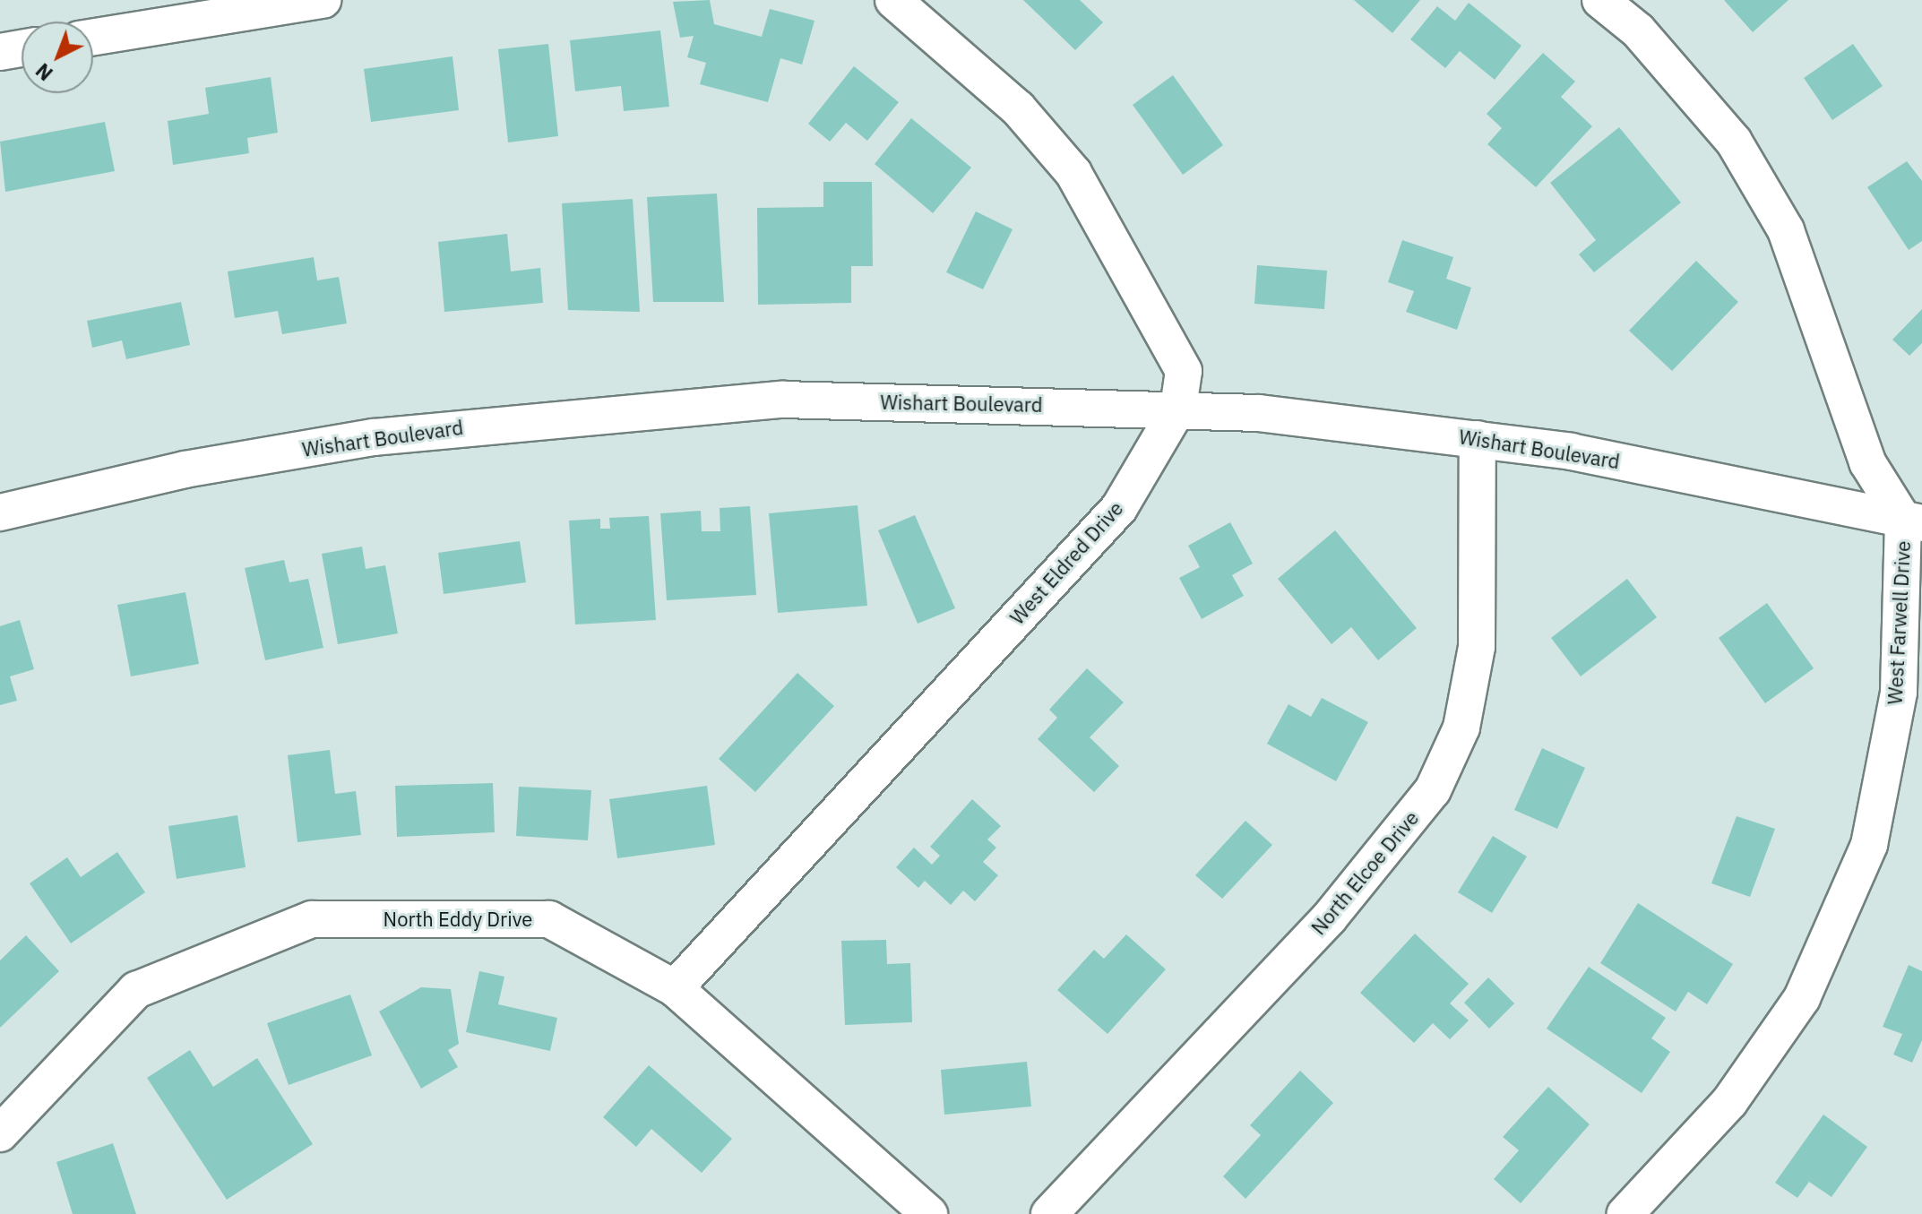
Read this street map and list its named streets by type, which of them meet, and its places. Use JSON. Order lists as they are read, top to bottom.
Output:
{
  "streets": {
    "street": [
      "Wishart Boulevard",
      "West Eldred Drive",
      "West Farwell Drive",
      "North Elcoe Drive",
      "North Eddy Drive"
    ]
  },
  "crossings": [
    ["Wishart Boulevard", "West Eldred Drive"],
    ["Wishart Boulevard", "West Farwell Drive"],
    ["Wishart Boulevard", "North Elcoe Drive"],
    ["West Eldred Drive", "North Eddy Drive"]
  ],
  "north": "bottom left"
}
